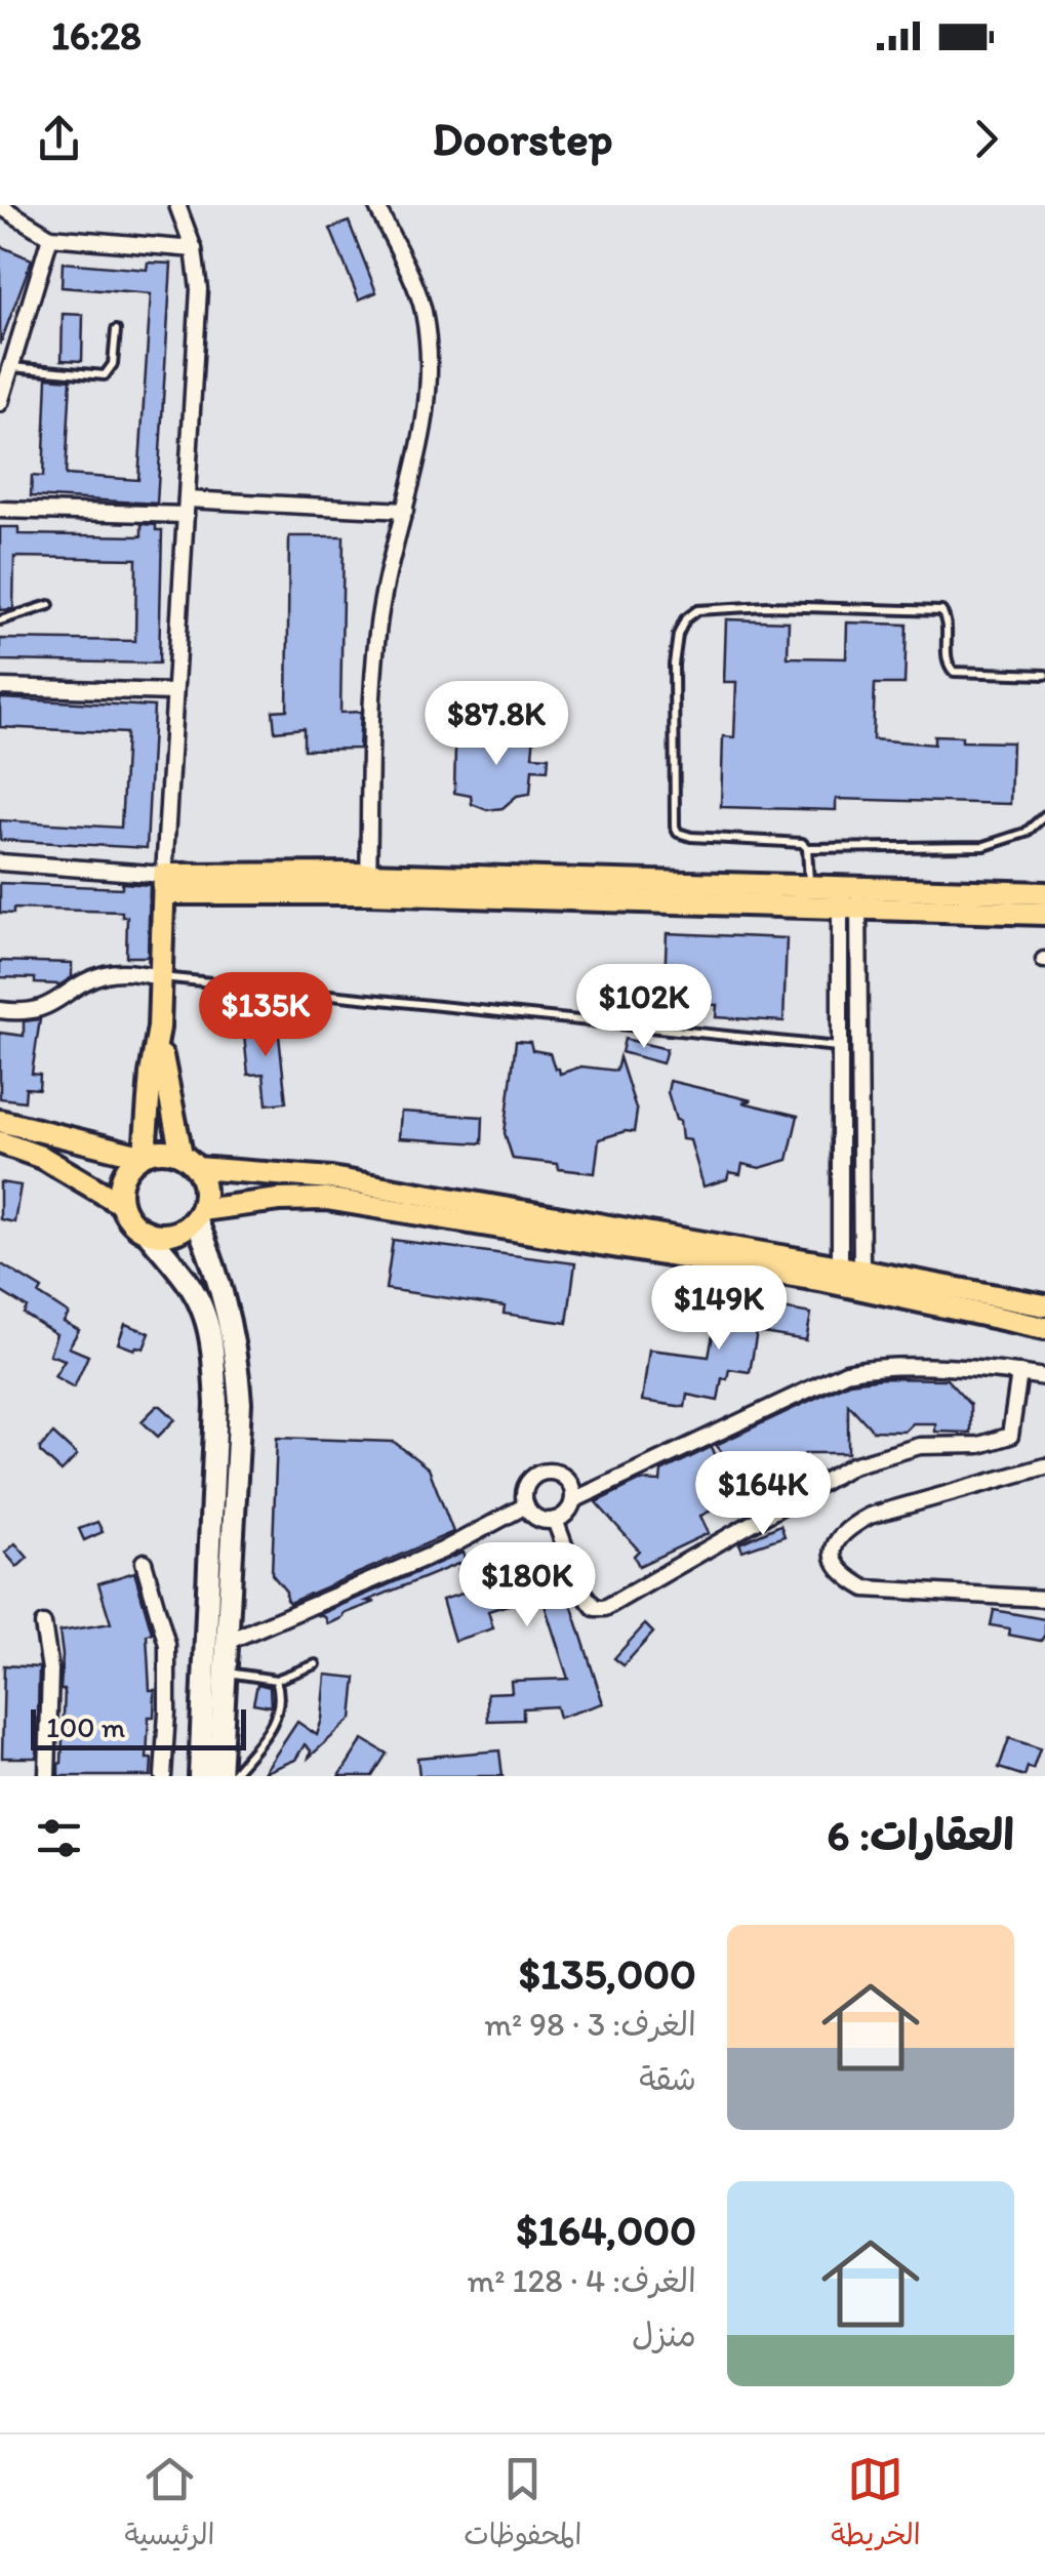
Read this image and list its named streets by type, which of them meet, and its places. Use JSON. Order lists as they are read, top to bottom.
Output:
{
  "scale_bar": "100 m",
  "page": {
    "status": "16:28",
    "header": "Doorstep",
    "price": [
      "$87.8K",
      "$102K",
      "$135K",
      "$149K",
      "$164K",
      "$180K"
    ],
    "scale": "100 m",
    "heading": "العقارات: 6",
    "list": [
      {
        "name": "$135,000",
        "note": "الغرف: 3 · 98 m² · شقة"
      },
      {
        "name": "$164,000",
        "note": "الغرف: 4 · 128 m² · منزل"
      }
    ],
    "tabs": ["الخريطة", "المحفوظات", "الرئيسية"]
  }
}
